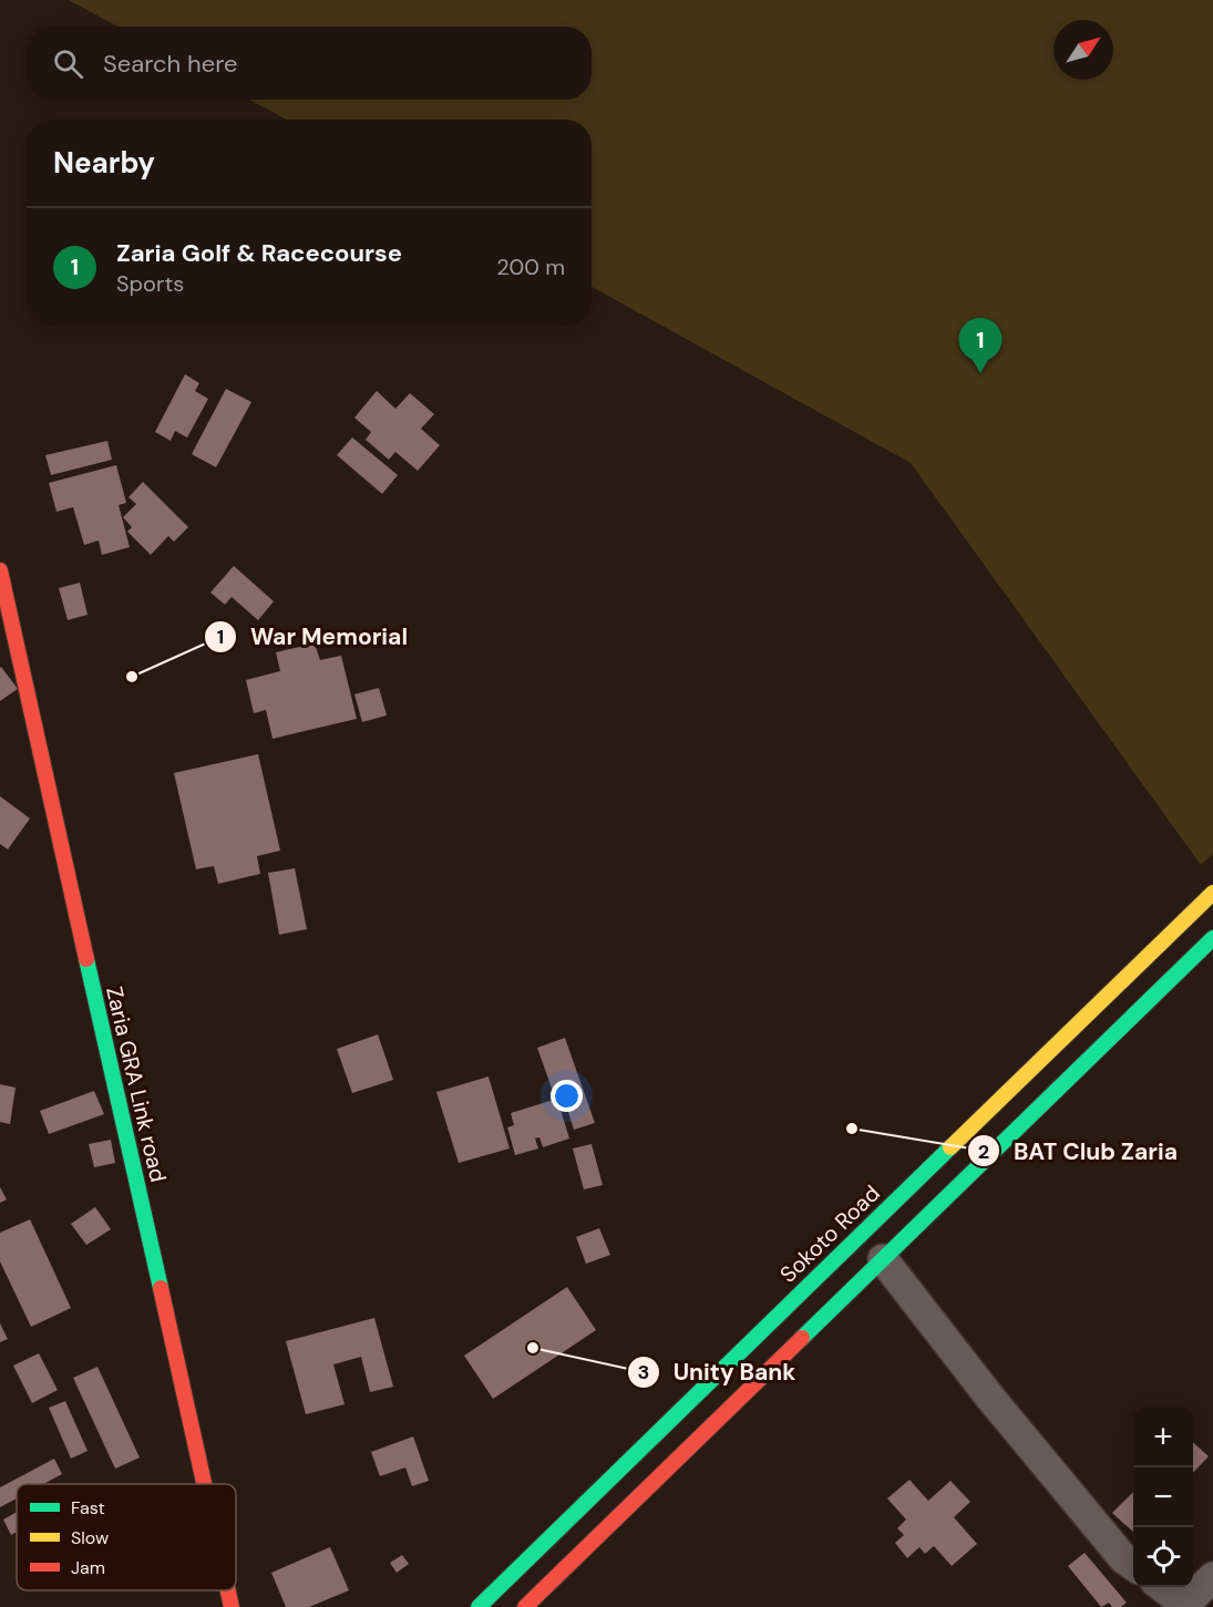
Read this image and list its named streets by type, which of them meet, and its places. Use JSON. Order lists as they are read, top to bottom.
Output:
{
  "streets": {
    "main road": ["Zaria GRA Link road", "Sokoto Road"]
  },
  "places": ["War Memorial", "BAT Club Zaria", "Unity Bank"],
  "legend": ["Fast", "Slow", "Jam"],
  "north": "top right",
  "page": {
    "search": "Search here",
    "heading": "Nearby",
    "list": [
      {
        "mark": "1",
        "name": "Zaria Golf & Racecourse",
        "note": "Sports",
        "value": "200 m"
      }
    ],
    "pins": "1",
    "map_buttons": ["+", "−"]
  }
}
